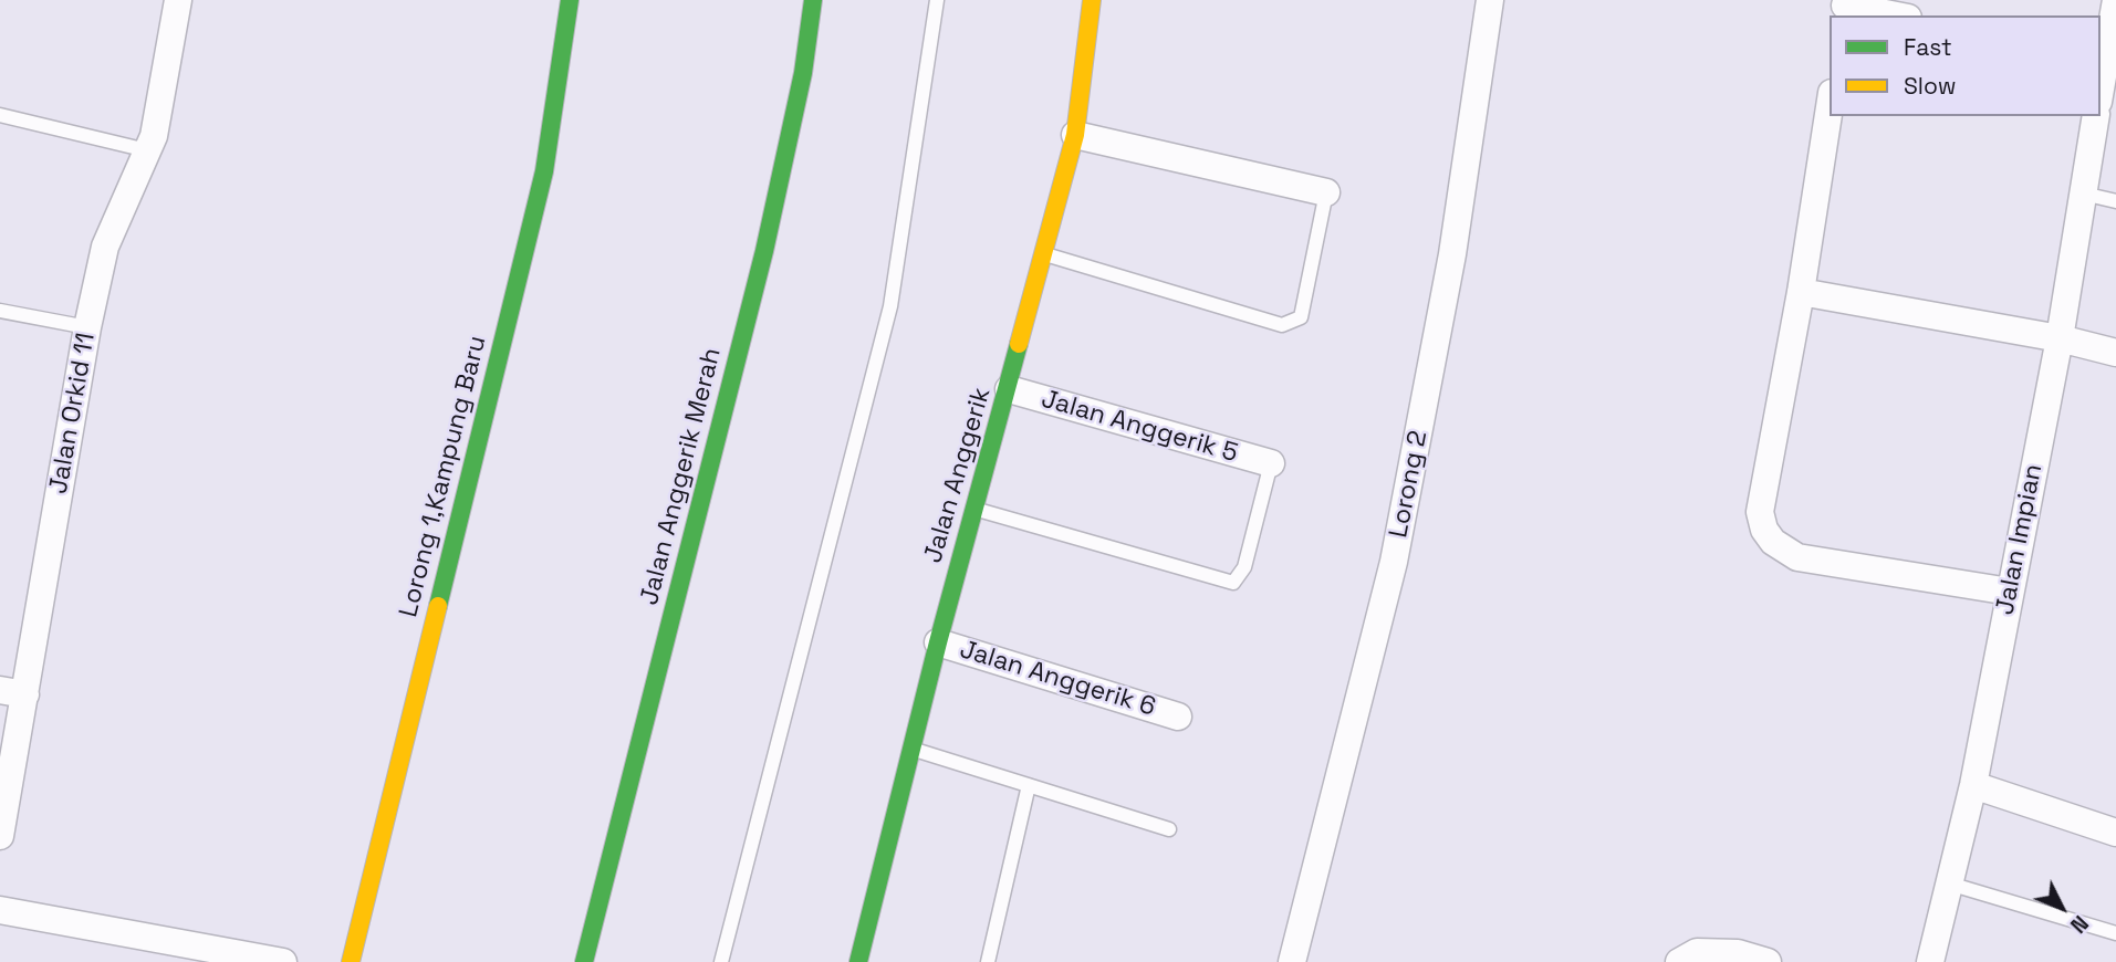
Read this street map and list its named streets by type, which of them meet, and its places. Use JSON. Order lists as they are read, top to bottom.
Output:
{
  "streets": {
    "street": [
      "Jalan Orkid 11",
      "Jalan Anggerik 5",
      "Jalan Anggerik",
      "Lorong 1,Kampung Baru",
      "Jalan Anggerik Merah",
      "Lorong 2",
      "Jalan Impian",
      "Jalan Anggerik 6"
    ]
  },
  "crossings": [
    ["Jalan Anggerik 5", "Jalan Anggerik"],
    ["Jalan Anggerik", "Jalan Anggerik 6"]
  ],
  "legend": ["Fast", "Slow"],
  "north": "bottom right"
}
